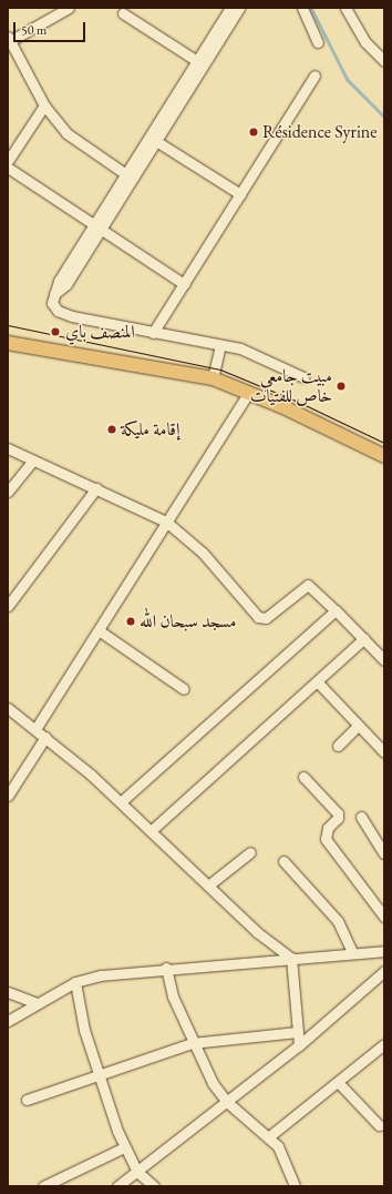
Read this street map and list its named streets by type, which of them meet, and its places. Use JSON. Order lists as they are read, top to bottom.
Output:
{
  "places": [
    "Résidence Syrine",
    "المنصف باي",
    "مبيت جامعي خاص للفتيات",
    "إقامة مليكة",
    "مسجد سبحان الله"
  ],
  "scale_bar": "50 m"
}
